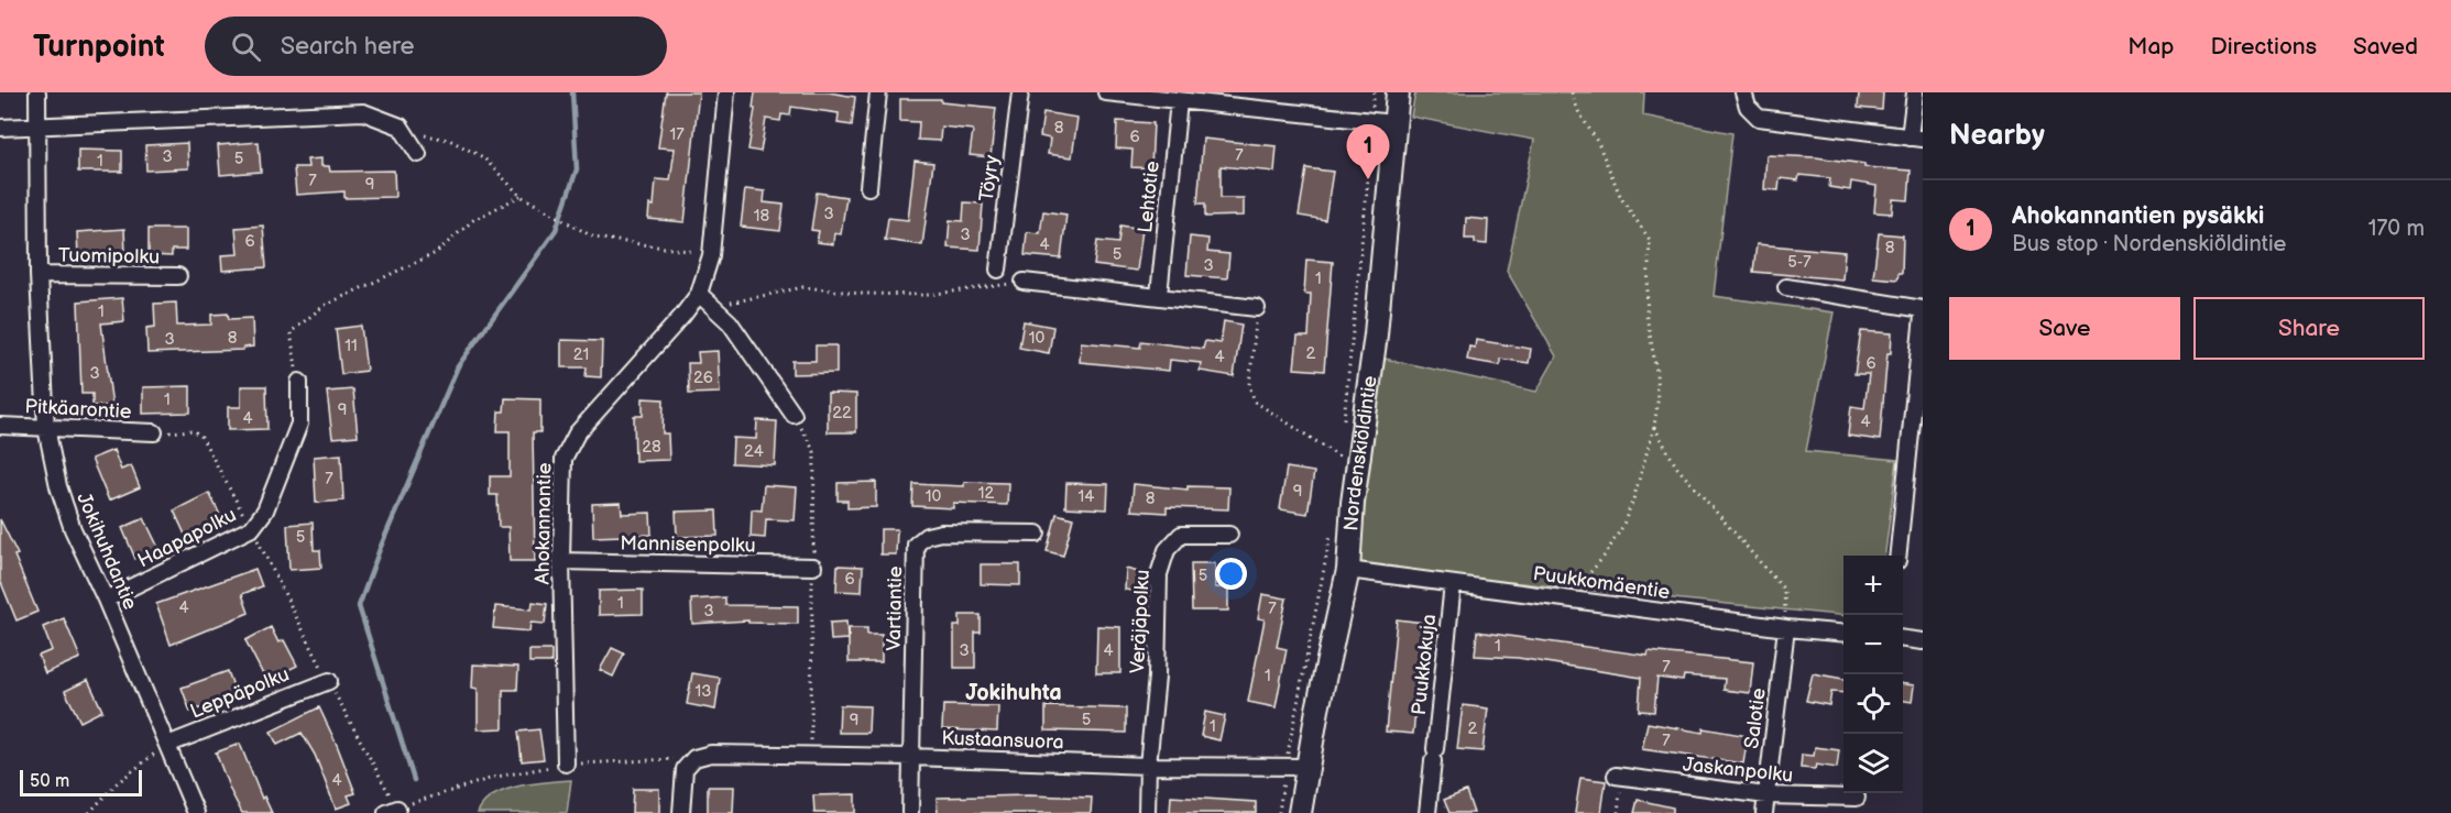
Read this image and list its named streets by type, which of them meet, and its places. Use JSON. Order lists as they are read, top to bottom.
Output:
{
  "streets": {
    "main road": ["Nordenskiöldintie"],
    "street": [
      "Töyry",
      "Lehtotie",
      "Tuomipolku",
      "Pitkäarontie",
      "Ahokannantie",
      "Haapapolku",
      "Mannisenpolku",
      "Jokihuhdantie",
      "Puukkomäentie",
      "Vartiantie",
      "Veräjäpolku",
      "Puukkokuja",
      "Leppäpolku",
      "Salotie",
      "Kustaansuora",
      "Jaskanpolku"
    ]
  },
  "crossings": [
    ["Tuomipolku", "Jokihuhdantie"],
    ["Pitkäarontie", "Jokihuhdantie"],
    ["Nordenskiöldintie", "Puukkomäentie"],
    ["Nordenskiöldintie", "Kustaansuora"],
    ["Ahokannantie", "Mannisenpolku"],
    ["Haapapolku", "Jokihuhdantie"],
    ["Jokihuhdantie", "Leppäpolku"],
    ["Puukkomäentie", "Puukkokuja"],
    ["Puukkomäentie", "Salotie"],
    ["Vartiantie", "Kustaansuora"],
    ["Veräjäpolku", "Kustaansuora"],
    ["Salotie", "Jaskanpolku"]
  ],
  "districts": ["Jokihuhta"],
  "house_numbers": [
    "8",
    "17",
    "6",
    "7",
    "3",
    "5",
    "1",
    "7",
    "9",
    "3",
    "18",
    "3",
    "6",
    "4",
    "8",
    "5",
    "5-7",
    "3",
    "1",
    "1",
    "8",
    "10",
    "3",
    "11",
    "2",
    "21",
    "4",
    "6",
    "3",
    "26",
    "1",
    "9",
    "22",
    "4",
    "4",
    "28",
    "24",
    "7",
    "9",
    "12",
    "10",
    "14",
    "8",
    "5",
    "5",
    "6",
    "1",
    "4",
    "7",
    "3",
    "1",
    "3",
    "4",
    "7",
    "1",
    "13",
    "9",
    "5",
    "1",
    "2",
    "7",
    "4"
  ],
  "scale_bar": "50 m",
  "page": {
    "header": "Turnpoint",
    "search": "Search here",
    "nav": ["Map", "Directions", "Saved"],
    "heading": "Nearby",
    "pins": "1",
    "list": [
      {
        "mark": "1",
        "name": "Ahokannantien pysäkki",
        "note": "Bus stop · Nordenskiöldintie",
        "value": "170 m"
      }
    ],
    "buttons": ["Save", "Share"],
    "map_buttons": ["+", "−"],
    "scale": "50 m"
  }
}
